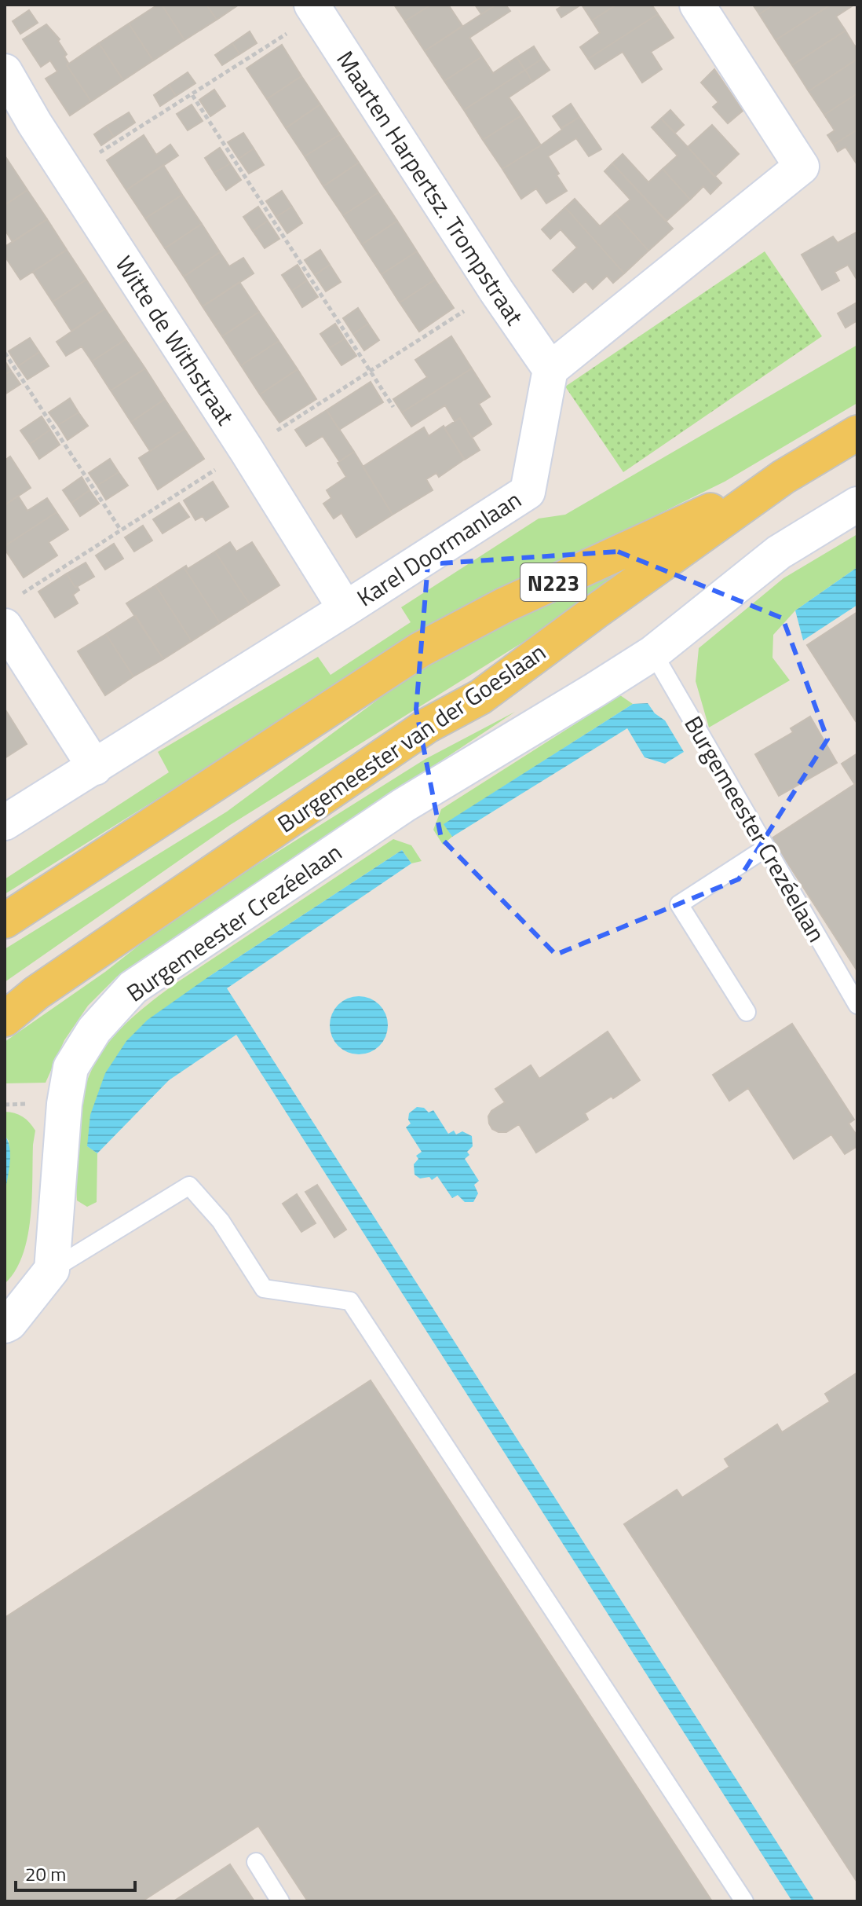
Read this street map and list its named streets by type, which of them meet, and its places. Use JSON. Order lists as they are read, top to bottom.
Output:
{
  "streets": {
    "main road": ["N223", "Burgemeester van der Goeslaan"],
    "street": [
      "Maarten Harpertsz. Trompstraat",
      "Witte de Withstraat",
      "Karel Doormanlaan",
      "Burgemeester Crezéelaan"
    ]
  },
  "crossings": [
    ["Maarten Harpertsz. Trompstraat", "Karel Doormanlaan"],
    ["Witte de Withstraat", "Karel Doormanlaan"]
  ],
  "scale_bar": "20 m"
}
